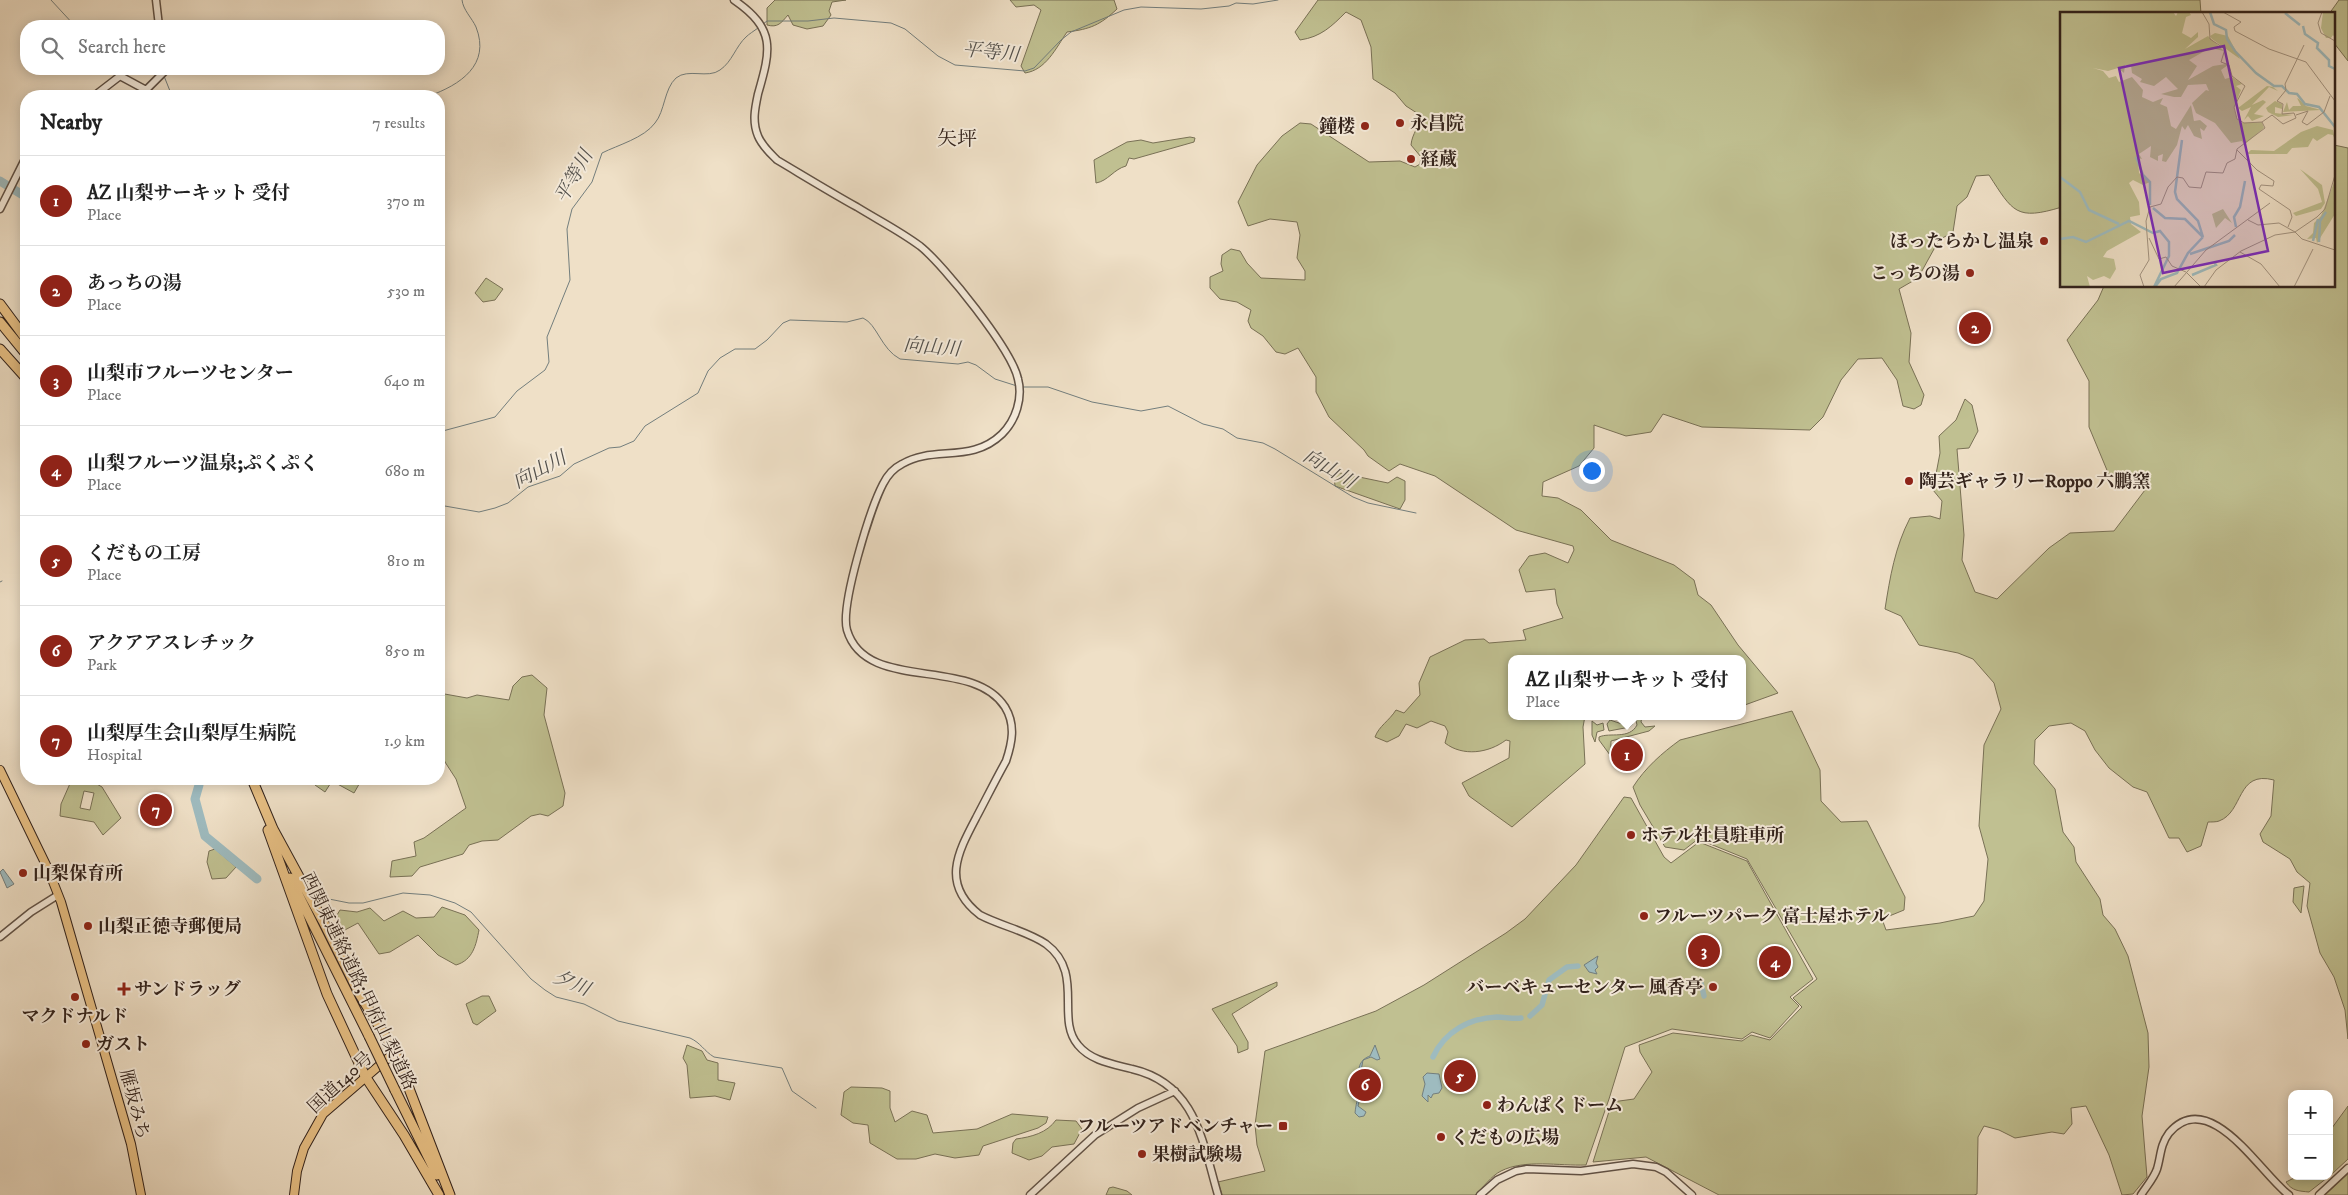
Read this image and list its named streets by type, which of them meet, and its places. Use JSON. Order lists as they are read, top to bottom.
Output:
{
  "streets": {
    "highway": ["西関東連絡道路;甲府山梨道路", "国道140号", "雁坂みち"]
  },
  "districts": ["矢坪"],
  "water": ["平等川", "向山川", "夕川"],
  "places": {
    "other": [
      "永昌院",
      "鐘楼",
      "経蔵",
      "ほったらかし温泉",
      "こっちの湯",
      "陶芸ギャラリーRoppo 六鵬窯",
      "ホテル社員駐車所",
      "山梨保育所",
      "フルーツパーク 富士屋ホテル",
      "山梨正徳寺郵便局",
      "バーベキューセンター 風香亭",
      "マクドナルド",
      "ガスト",
      "わんぱくドーム",
      "くだもの広場",
      "果樹試験場"
    ],
    "health": ["サンドラッグ"],
    "transit": ["フルーツアドベンチャー"]
  },
  "page": {
    "search": "Search here",
    "heading": ["Nearby", "7 results"],
    "list": [
      {
        "mark": "1",
        "name": "AZ 山梨サーキット 受付",
        "note": "Place",
        "value": "370 m"
      },
      {
        "mark": "2",
        "name": "あっちの湯",
        "note": "Place",
        "value": "530 m"
      },
      {
        "mark": "3",
        "name": "山梨市フルーツセンター",
        "note": "Place",
        "value": "640 m"
      },
      {
        "mark": "4",
        "name": "山梨フルーツ温泉;ぷくぷく",
        "note": "Place",
        "value": "680 m"
      },
      {
        "mark": "5",
        "name": "くだもの工房",
        "note": "Place",
        "value": "810 m"
      },
      {
        "mark": "6",
        "name": "アクアアスレチック",
        "note": "Park",
        "value": "850 m"
      },
      {
        "mark": "7",
        "name": "山梨厚生会山梨厚生病院",
        "note": "Hospital",
        "value": "1.9 km"
      }
    ],
    "pins": [
      "2",
      "1",
      "7",
      "3",
      "4",
      "5",
      "6"
    ],
    "popup": ["AZ 山梨サーキット 受付", "Place"],
    "map_buttons": ["+", "−"]
  }
}
